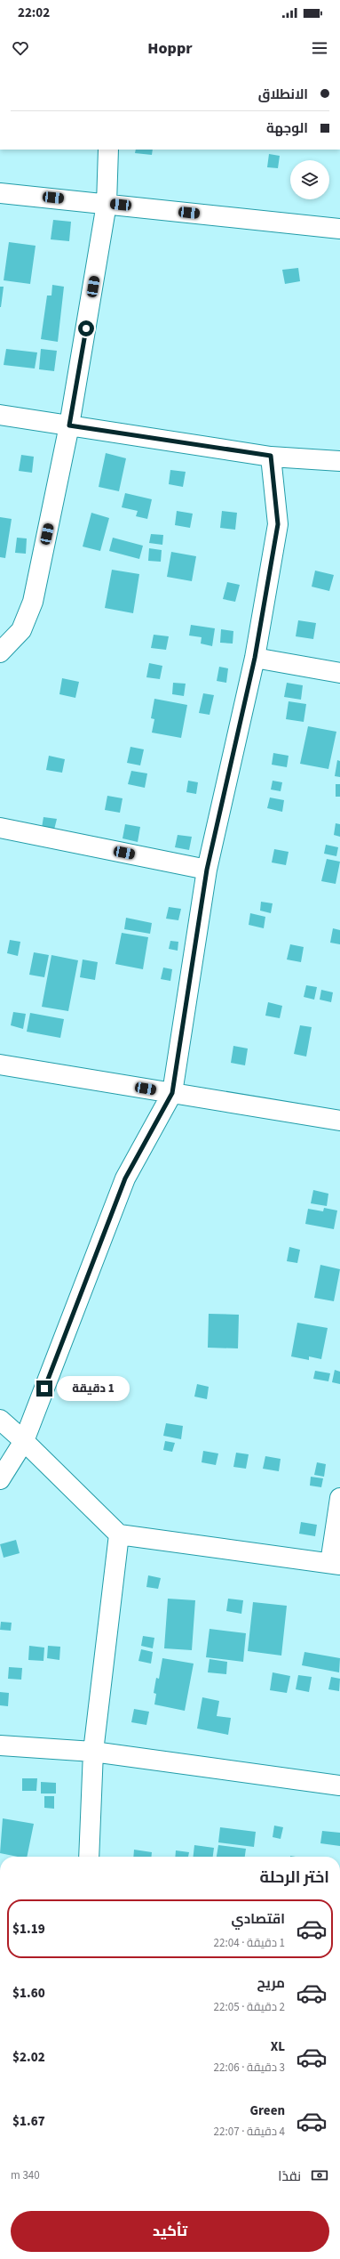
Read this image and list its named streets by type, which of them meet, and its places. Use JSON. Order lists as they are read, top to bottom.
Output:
{
  "page": {
    "status": "22:02",
    "header": "Hoppr",
    "banner": ["الانطلاق", "الوجهة"],
    "bubble": "1 دقيقة",
    "heading": "اختر الرحلة",
    "list": [
      {
        "name": "اقتصادي",
        "note": "1 دقيقة · 22:04",
        "value": "$1.19"
      },
      {
        "name": "مريح",
        "note": "2 دقيقة · 22:05",
        "value": "$1.60"
      },
      {
        "name": "XL",
        "note": "3 دقيقة · 22:06",
        "value": "$2.02"
      },
      {
        "name": "Green",
        "note": "4 دقيقة · 22:07",
        "value": "$1.67"
      }
    ],
    "pay": ["نقدًا", "340 m"],
    "buttons": "تأكيد"
  }
}
